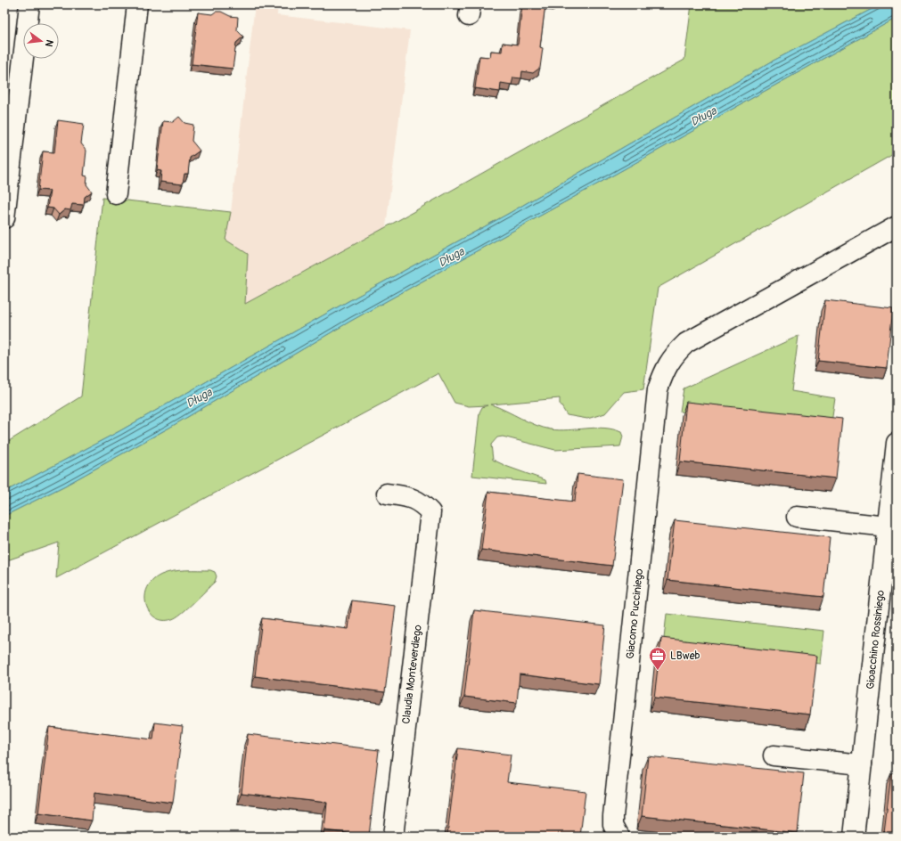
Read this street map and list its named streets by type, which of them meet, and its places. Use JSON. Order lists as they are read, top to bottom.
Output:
{
  "streets": {
    "street": ["Giacomo Pucciniego", "Gioacchino Rossiniego", "Claudia Monteverdiego"]
  },
  "water": ["Długa"],
  "places": {
    "office": ["LBweb"]
  },
  "north": "right"
}
